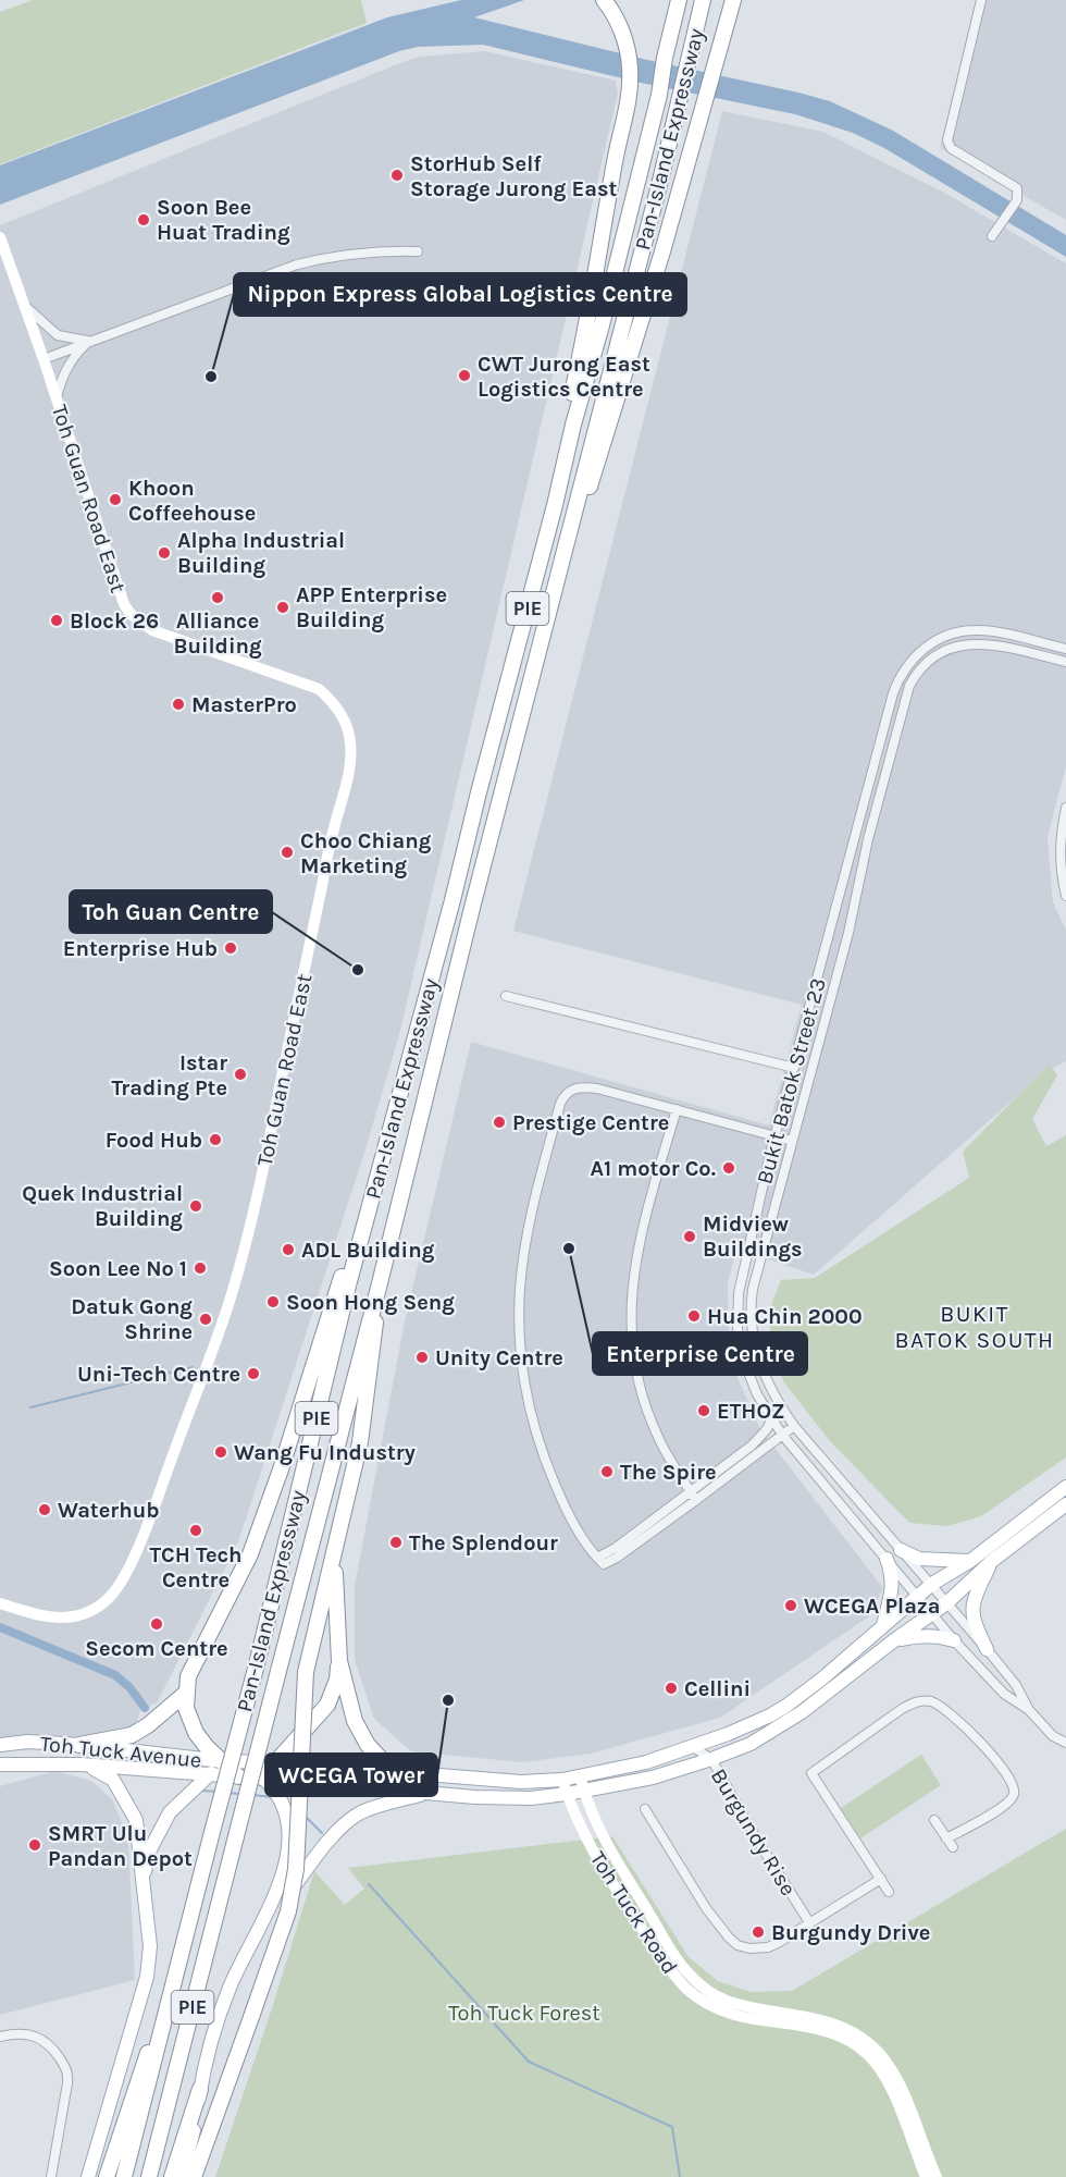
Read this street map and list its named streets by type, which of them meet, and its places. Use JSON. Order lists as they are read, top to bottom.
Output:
{
  "streets": {
    "highway": ["Pan-Island Expressway", "PIE"],
    "main road": ["Toh Tuck Avenue"],
    "street": [
      "Toh Guan Road East",
      "Bukit Batok Street 23",
      "Burgundy Rise",
      "Toh Tuck Road"
    ]
  },
  "districts": ["BUKIT BATOK SOUTH"],
  "parks": ["Toh Tuck Forest"],
  "places": [
    "StorHub Self Storage Jurong East",
    "Soon Bee Huat Trading",
    "CWT Jurong East Logistics Centre",
    "Nippon Express Global Logistics Centre",
    "Khoon Coffeehouse",
    "Alpha Industrial Building",
    "Alliance Building",
    "APP Enterprise Building",
    "Block 26",
    "MasterPro",
    "Choo Chiang Marketing",
    "Enterprise Hub",
    "Toh Guan Centre",
    "Istar Trading Pte",
    "Prestige Centre",
    "Food Hub",
    "A1 motor Co.",
    "Quek Industrial Building",
    "Midview Buildings",
    "Enterprise Centre",
    "ADL Building",
    "Soon Lee No 1",
    "Soon Hong Seng",
    "Hua Chin 2000",
    "Datuk Gong Shrine",
    "Unity Centre",
    "Uni-Tech Centre",
    "ETHOZ",
    "Wang Fu Industry",
    "The Spire",
    "Waterhub",
    "TCH Tech Centre",
    "The Splendour",
    "WCEGA Plaza",
    "Secom Centre",
    "Cellini",
    "WCEGA Tower",
    "SMRT Ulu Pandan Depot",
    "Burgundy Drive"
  ]
}
